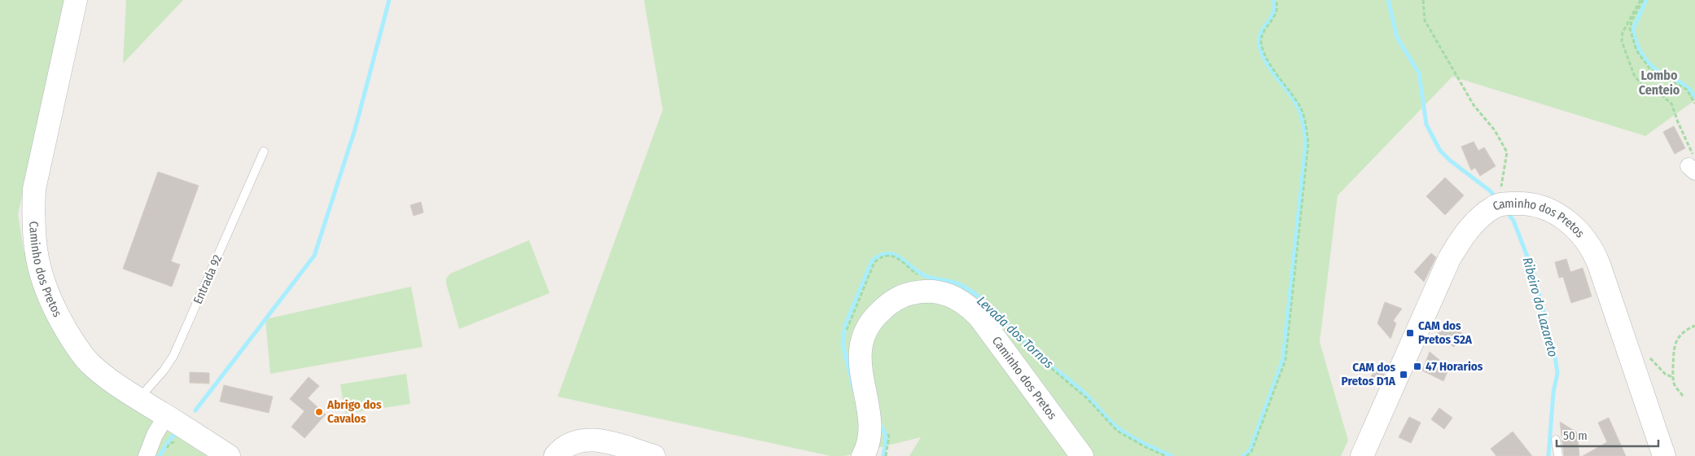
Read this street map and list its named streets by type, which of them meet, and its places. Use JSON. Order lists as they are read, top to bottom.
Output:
{
  "streets": {
    "main road": ["Caminho dos Pretos"],
    "lane": ["Entrada 92"]
  },
  "crossings": [
    ["Caminho dos Pretos", "Entrada 92"]
  ],
  "districts": ["Lombo Centeio"],
  "water": ["Ribeiro do Lazareto", "Levada dos Tornos"],
  "places": {
    "transit": ["CAM dos Pretos S2A", "47 Horarios", "CAM dos Pretos D1A"],
    "other": ["Abrigo dos Cavalos"]
  },
  "scale_bar": "50 m"
}
